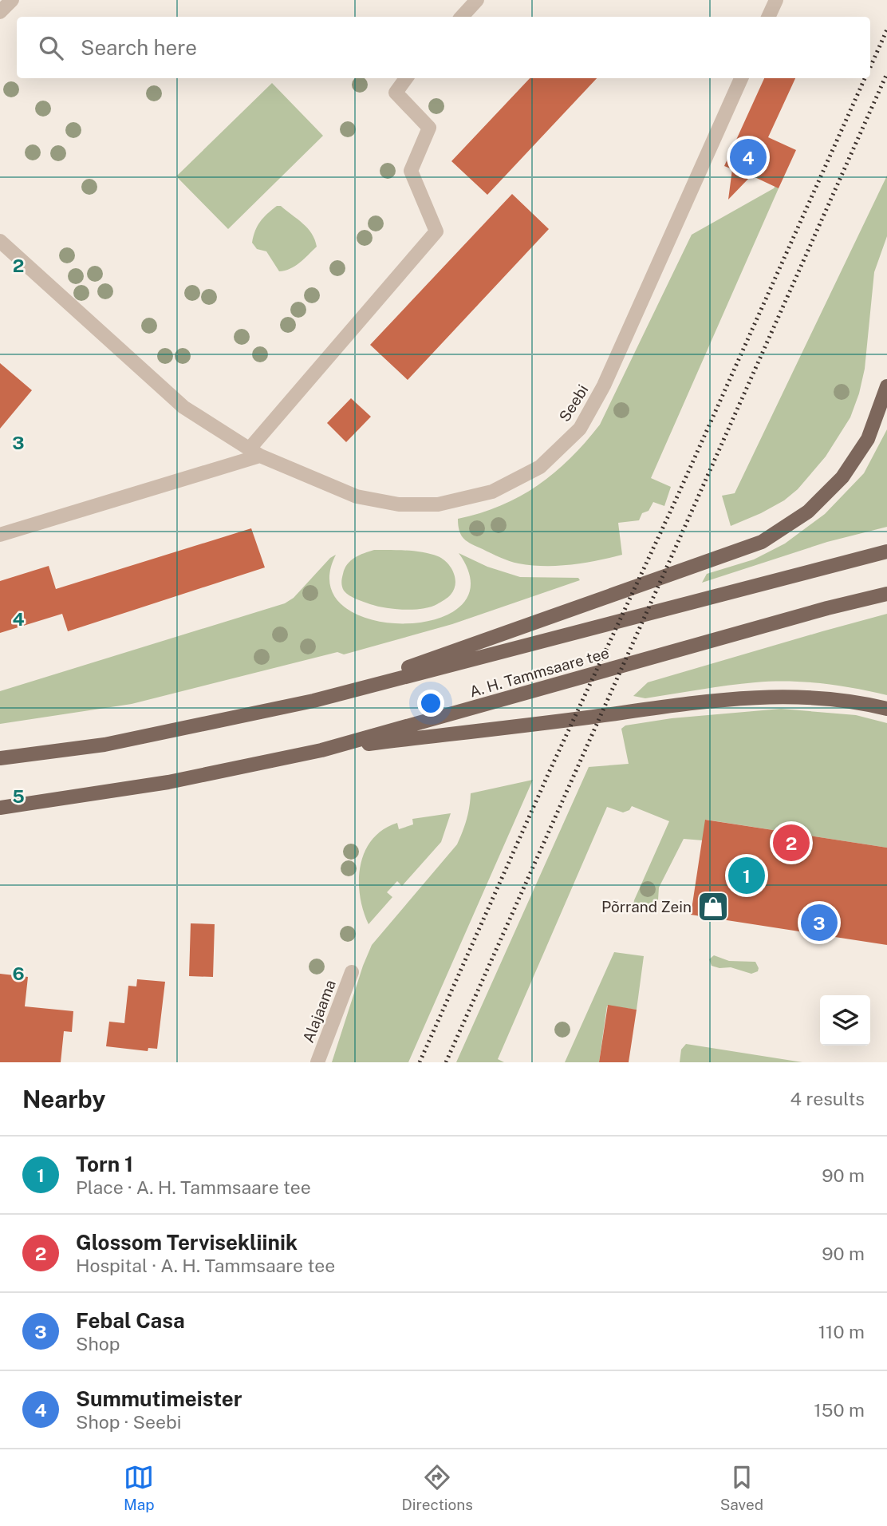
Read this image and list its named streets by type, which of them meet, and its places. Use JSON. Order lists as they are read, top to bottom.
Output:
{
  "streets": {
    "main road": ["A. H. Tammsaare tee"],
    "street": ["Seebi", "Alajaama"]
  },
  "places": {
    "shop": ["Põrrand Zein"]
  },
  "page": {
    "search": "Search here",
    "pins": [
      "4",
      "2",
      "1",
      "3"
    ],
    "heading": ["Nearby", "4 results"],
    "list": [
      {
        "mark": "1",
        "name": "Torn 1",
        "note": "Place · A. H. Tammsaare tee",
        "value": "90 m"
      },
      {
        "mark": "2",
        "name": "Glossom Tervisekliinik",
        "note": "Hospital · A. H. Tammsaare tee",
        "value": "90 m"
      },
      {
        "mark": "3",
        "name": "Febal Casa",
        "note": "Shop",
        "value": "110 m"
      },
      {
        "mark": "4",
        "name": "Summutimeister",
        "note": "Shop · Seebi",
        "value": "150 m"
      }
    ],
    "nav": ["Map", "Directions", "Saved"]
  },
  "grid": {
    "rows": [
      "2",
      "3",
      "4",
      "5",
      "6"
    ]
  }
}
